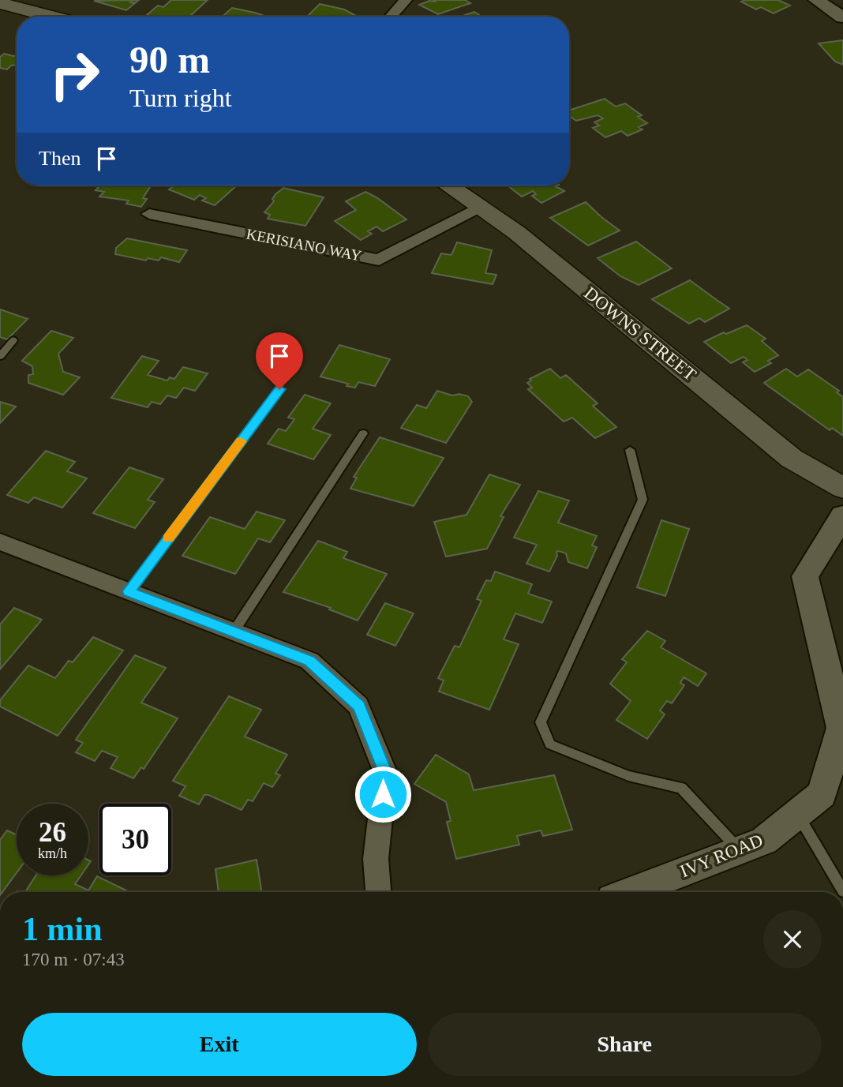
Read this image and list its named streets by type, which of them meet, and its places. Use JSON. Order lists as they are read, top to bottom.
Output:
{
  "streets": {
    "main road": ["DOWNS STREET"],
    "street": ["KERISIANO WAY", "IVY ROAD"]
  },
  "crossings": [
    ["KERISIANO WAY", "DOWNS STREET"]
  ],
  "page": {
    "turn": ["90 m", "Turn right"],
    "then": "Then",
    "speed": "26 km/h",
    "limit": "30",
    "heading": ["1 min", "170 m · 07:43"],
    "buttons": ["Exit", "Share"]
  }
}
